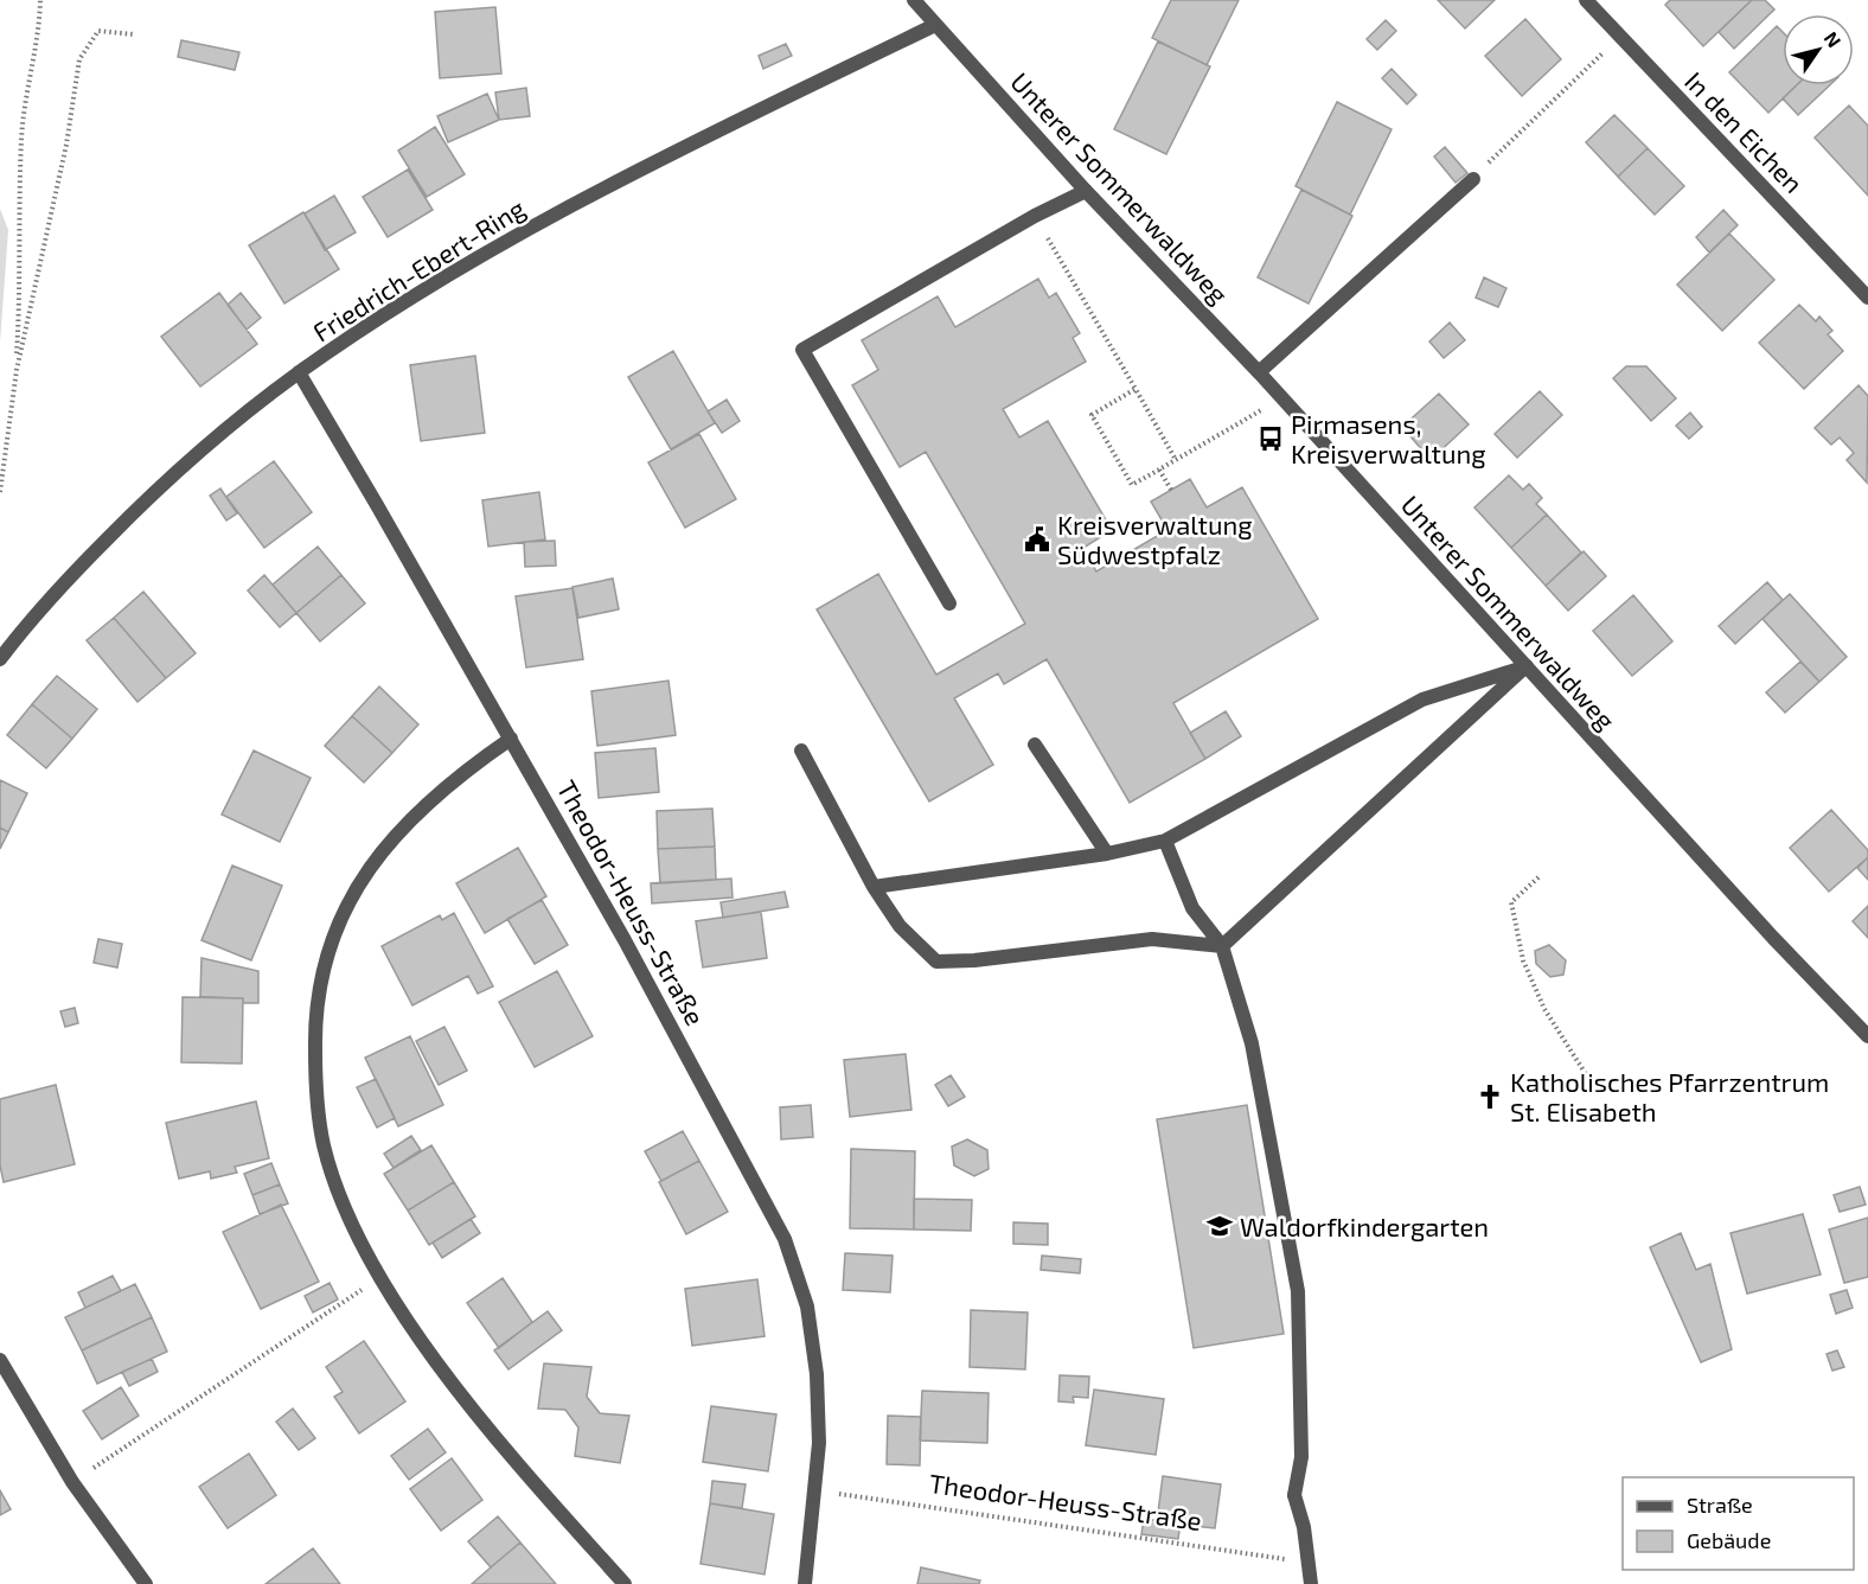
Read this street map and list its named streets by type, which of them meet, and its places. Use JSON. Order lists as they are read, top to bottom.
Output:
{
  "streets": {
    "street": [
      "In den Eichen",
      "Unterer Sommerwaldweg",
      "Friedrich-Ebert-Ring",
      "Theodor-Heuss-Straße"
    ]
  },
  "crossings": [
    ["Unterer Sommerwaldweg", "Friedrich-Ebert-Ring"],
    ["Friedrich-Ebert-Ring", "Theodor-Heuss-Straße"]
  ],
  "places": {
    "bus stop": ["Pirmasens, Kreisverwaltung"],
    "public building": ["Kreisverwaltung Südwestpfalz"],
    "church": ["Katholisches Pfarrzentrum St. Elisabeth"],
    "school or university": ["Waldorfkindergarten"]
  },
  "legend": ["Straße", "Gebäude"],
  "north": "top right"
}
